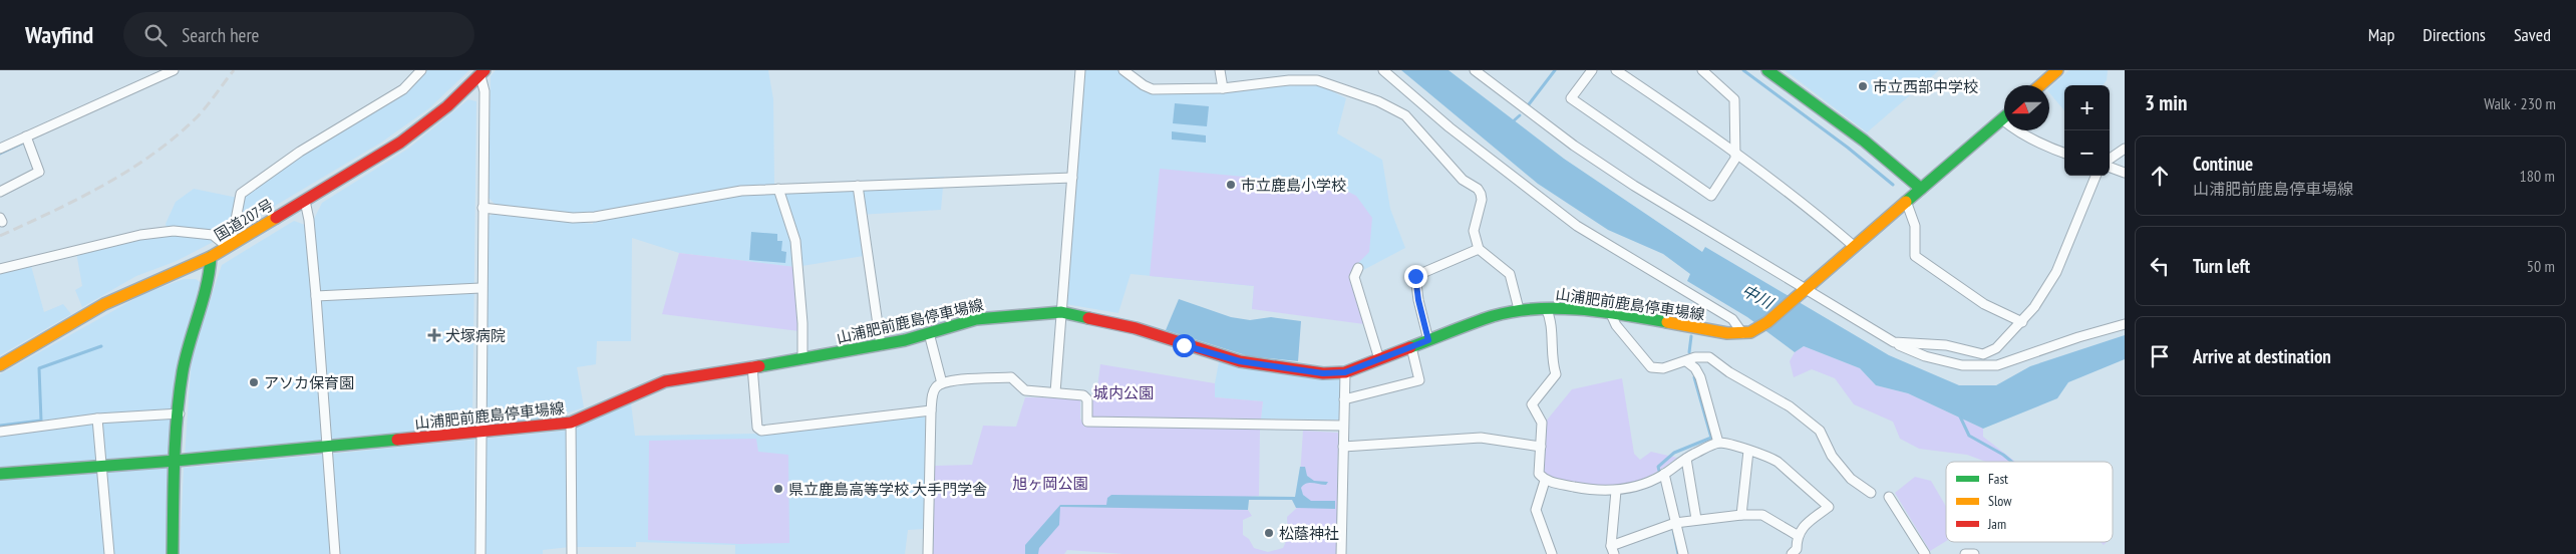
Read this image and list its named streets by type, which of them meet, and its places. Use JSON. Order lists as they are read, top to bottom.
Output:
{
  "streets": {
    "main road": ["国道207号", "山浦肥前鹿島停車場線"]
  },
  "water": ["中川"],
  "parks": ["城内公園", "旭ヶ岡公園"],
  "places": {
    "other": [
      "市立西部中学校",
      "市立鹿島小学校",
      "アソカ保育園",
      "県立鹿島高等学校 大手門学舎",
      "松蔭神社"
    ],
    "health": ["犬塚病院"]
  },
  "legend": ["Fast", "Slow", "Jam"],
  "north": "left",
  "page": {
    "header": "Wayfind",
    "search": "Search here",
    "nav": ["Map", "Directions", "Saved"],
    "heading": ["3 min", "Walk · 230 m"],
    "map_buttons": ["+", "−"],
    "list": [
      ["Continue", "山浦肥前鹿島停車場線", "180 m"],
      ["Turn left", "50 m"],
      "Arrive at destination"
    ]
  }
}
